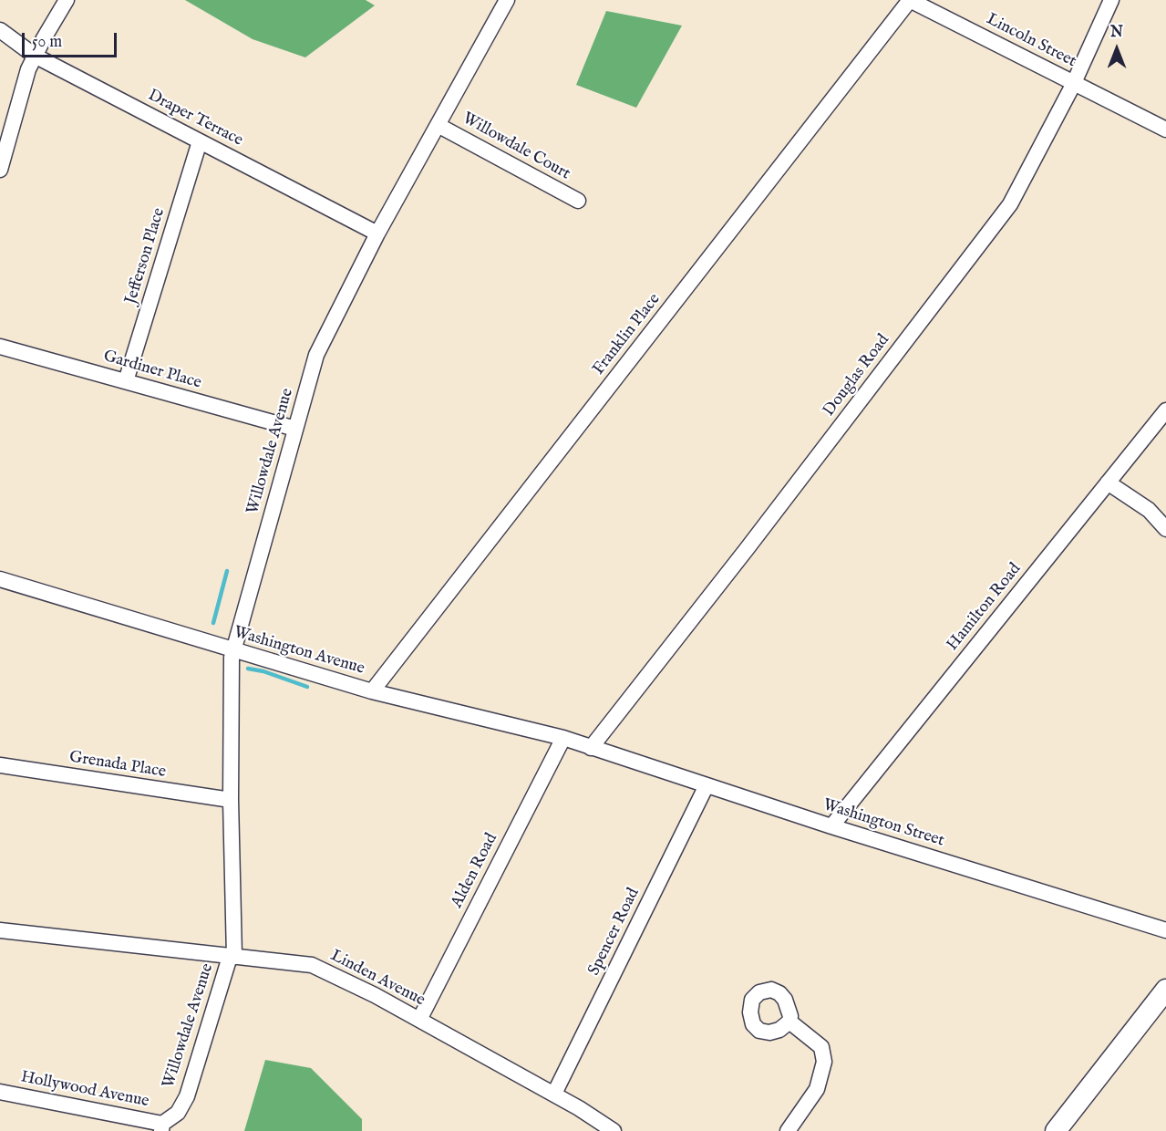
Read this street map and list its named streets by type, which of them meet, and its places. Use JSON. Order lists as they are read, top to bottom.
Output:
{
  "streets": {
    "street": [
      "Lincoln Street",
      "Draper Terrace",
      "Willowdale Court",
      "Jefferson Place",
      "Franklin Place",
      "Gardiner Place",
      "Douglas Road",
      "Willowdale Avenue",
      "Hamilton Road",
      "Washington Avenue",
      "Grenada Place",
      "Washington Street",
      "Alden Road",
      "Spencer Road",
      "Linden Avenue",
      "Hollywood Avenue"
    ]
  },
  "crossings": [
    ["Lincoln Street", "Franklin Place"],
    ["Lincoln Street", "Douglas Road"],
    ["Draper Terrace", "Jefferson Place"],
    ["Draper Terrace", "Willowdale Avenue"],
    ["Willowdale Court", "Willowdale Avenue"],
    ["Jefferson Place", "Gardiner Place"],
    ["Franklin Place", "Washington Avenue"],
    ["Gardiner Place", "Willowdale Avenue"],
    ["Douglas Road", "Washington Avenue"],
    ["Douglas Road", "Washington Street"],
    ["Willowdale Avenue", "Washington Avenue"],
    ["Willowdale Avenue", "Grenada Place"],
    ["Willowdale Avenue", "Linden Avenue"],
    ["Willowdale Avenue", "Hollywood Avenue"],
    ["Hamilton Road", "Washington Street"],
    ["Washington Avenue", "Washington Street"],
    ["Washington Avenue", "Alden Road"],
    ["Washington Street", "Spencer Road"],
    ["Alden Road", "Linden Avenue"],
    ["Spencer Road", "Linden Avenue"]
  ],
  "scale_bar": "50 m",
  "north": "top"
}
